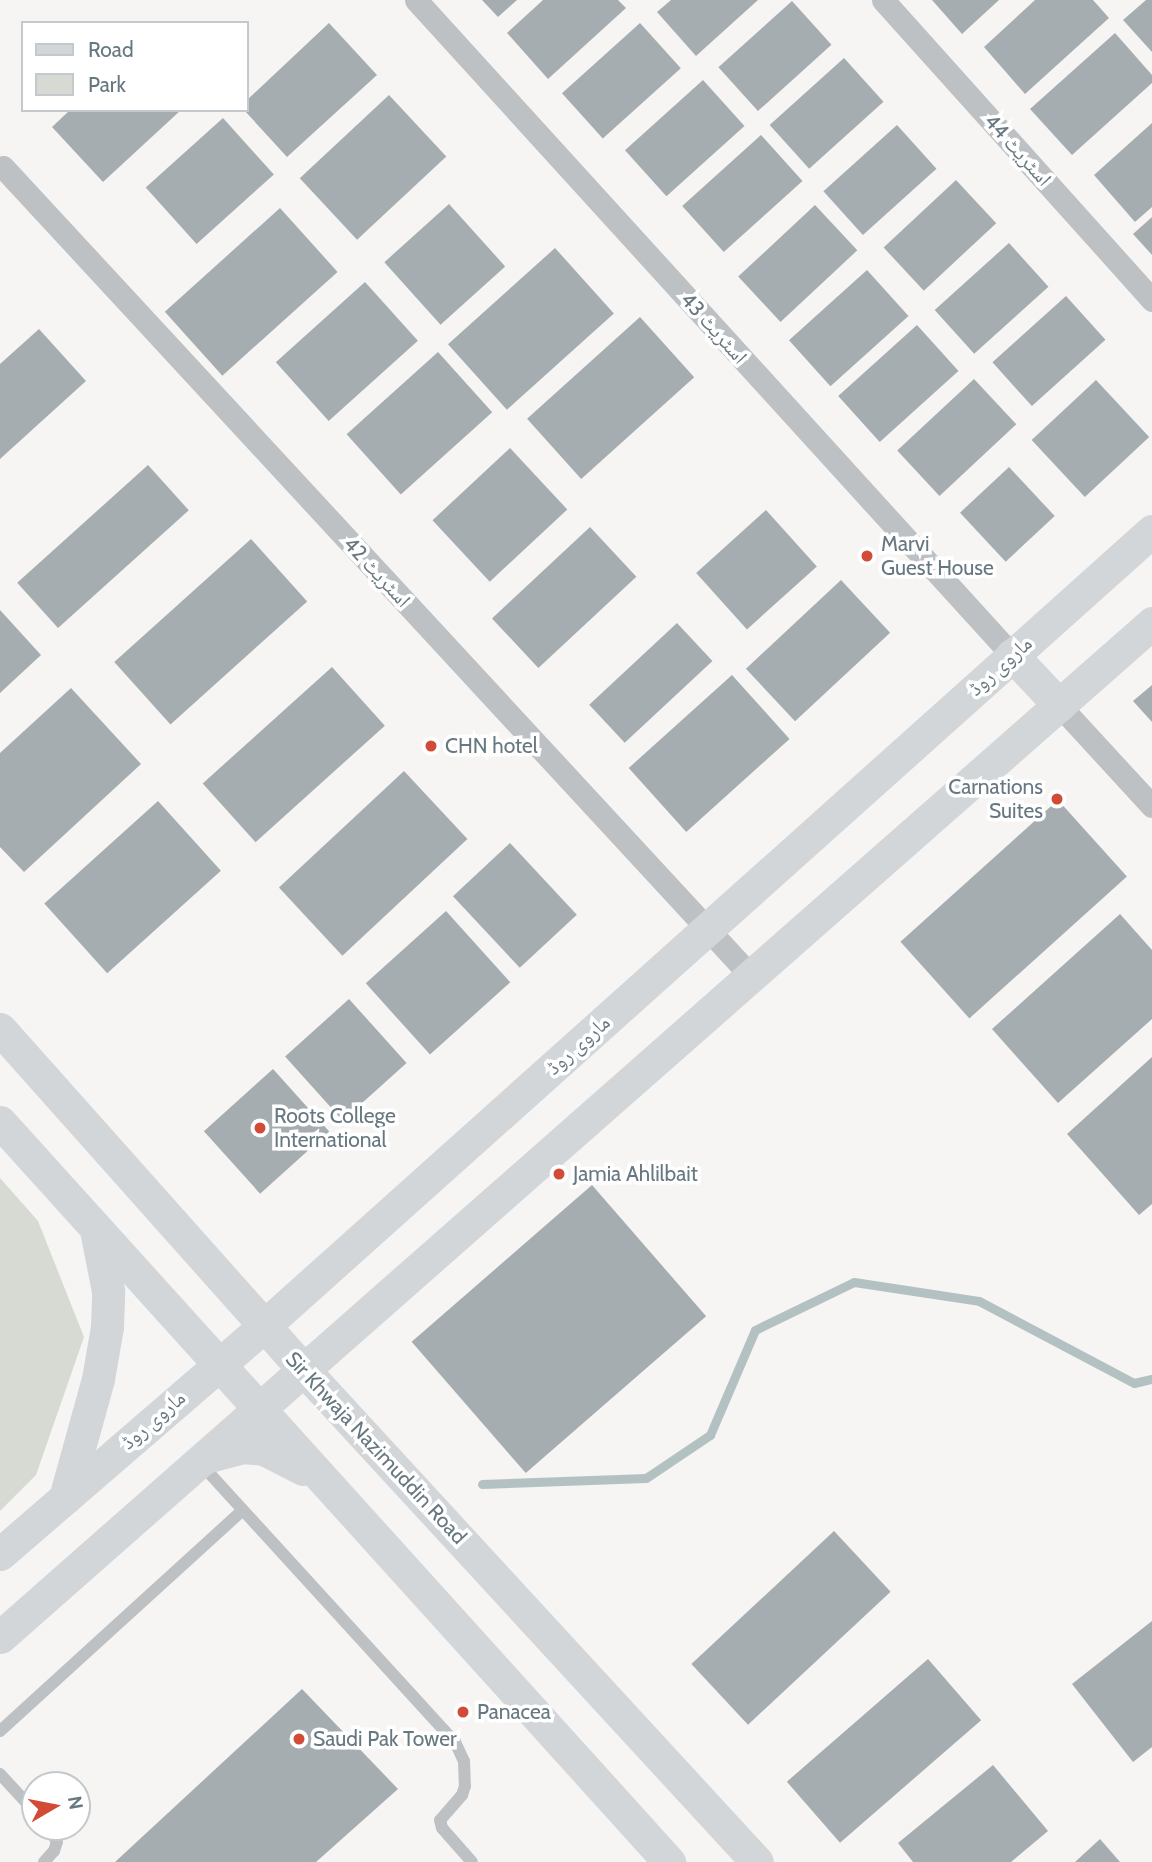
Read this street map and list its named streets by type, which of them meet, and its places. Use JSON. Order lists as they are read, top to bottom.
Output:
{
  "streets": {
    "street": [
      "اسٹریٹ 44",
      "اسٹریٹ 43",
      "اسٹریٹ 42",
      "ماروی روڈ",
      "Sir Khwaja Nazimuddin Road"
    ]
  },
  "crossings": [
    ["اسٹریٹ 43", "ماروی روڈ"],
    ["اسٹریٹ 42", "ماروی روڈ"],
    ["ماروی روڈ", "Sir Khwaja Nazimuddin Road"]
  ],
  "places": [
    "Marvi Guest House",
    "CHN hotel",
    "Carnations Suites",
    "Roots College International",
    "Jamia Ahlilbait",
    "Panacea",
    "Saudi Pak Tower"
  ],
  "legend": ["Road", "Park"],
  "north": "right"
}
